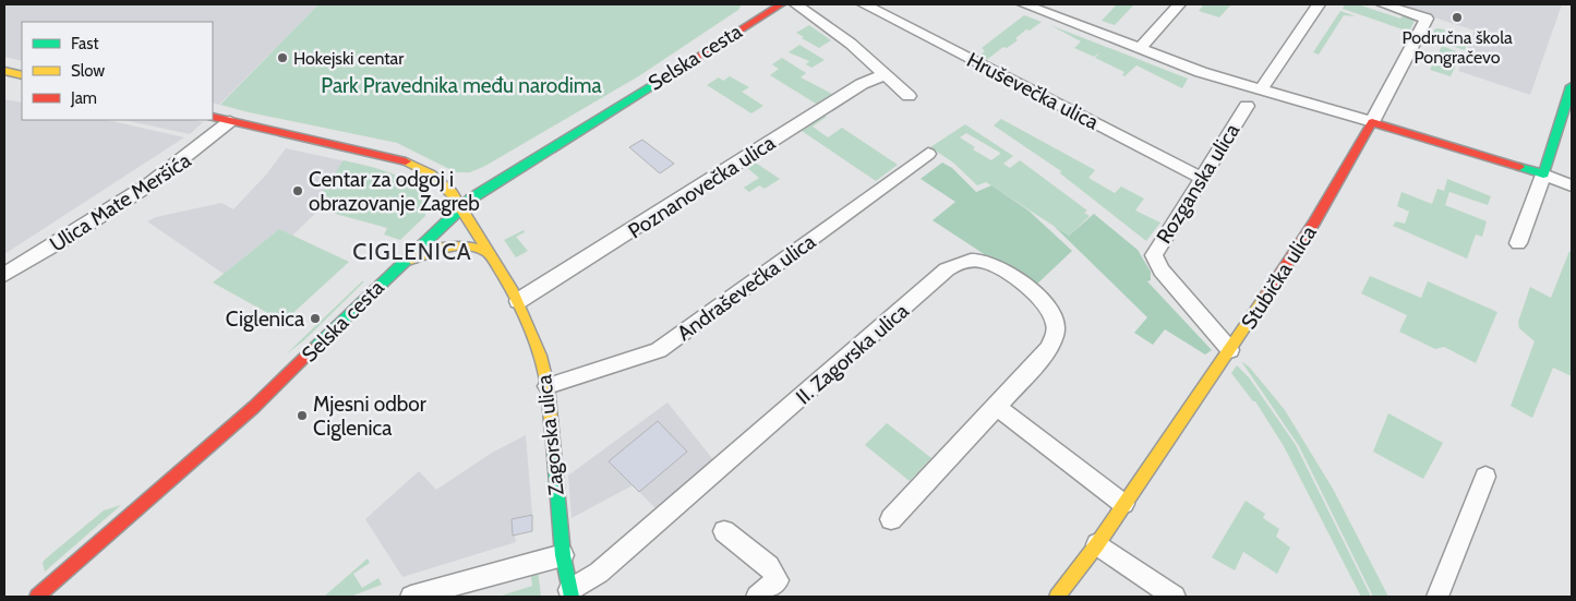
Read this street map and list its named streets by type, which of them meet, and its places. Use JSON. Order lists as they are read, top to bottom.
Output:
{
  "streets": {
    "street": [
      "Selska cesta",
      "Hruševečka ulica",
      "Rozganska ulica",
      "Poznanovečka ulica",
      "Ulica Mate Meršića",
      "Stubička ulica",
      "Andraševečka ulica",
      "II. Zagorska ulica",
      "Zagorska ulica"
    ]
  },
  "crossings": [
    ["Selska cesta", "Zagorska ulica"],
    ["Hruševečka ulica", "Rozganska ulica"],
    ["Rozganska ulica", "Stubička ulica"],
    ["Poznanovečka ulica", "Zagorska ulica"],
    ["Ulica Mate Meršića", "Zagorska ulica"],
    ["Andraševečka ulica", "Zagorska ulica"],
    ["II. Zagorska ulica", "Zagorska ulica"]
  ],
  "districts": ["CIGLENICA"],
  "parks": ["Park Pravednika među narodima"],
  "places": [
    "Područna škola Pongračevo",
    "Hokejski centar",
    "Centar za odgoj i obrazovanje Zagreb",
    "Ciglenica",
    "Mjesni odbor Ciglenica"
  ],
  "legend": ["Fast", "Slow", "Jam"]
}
